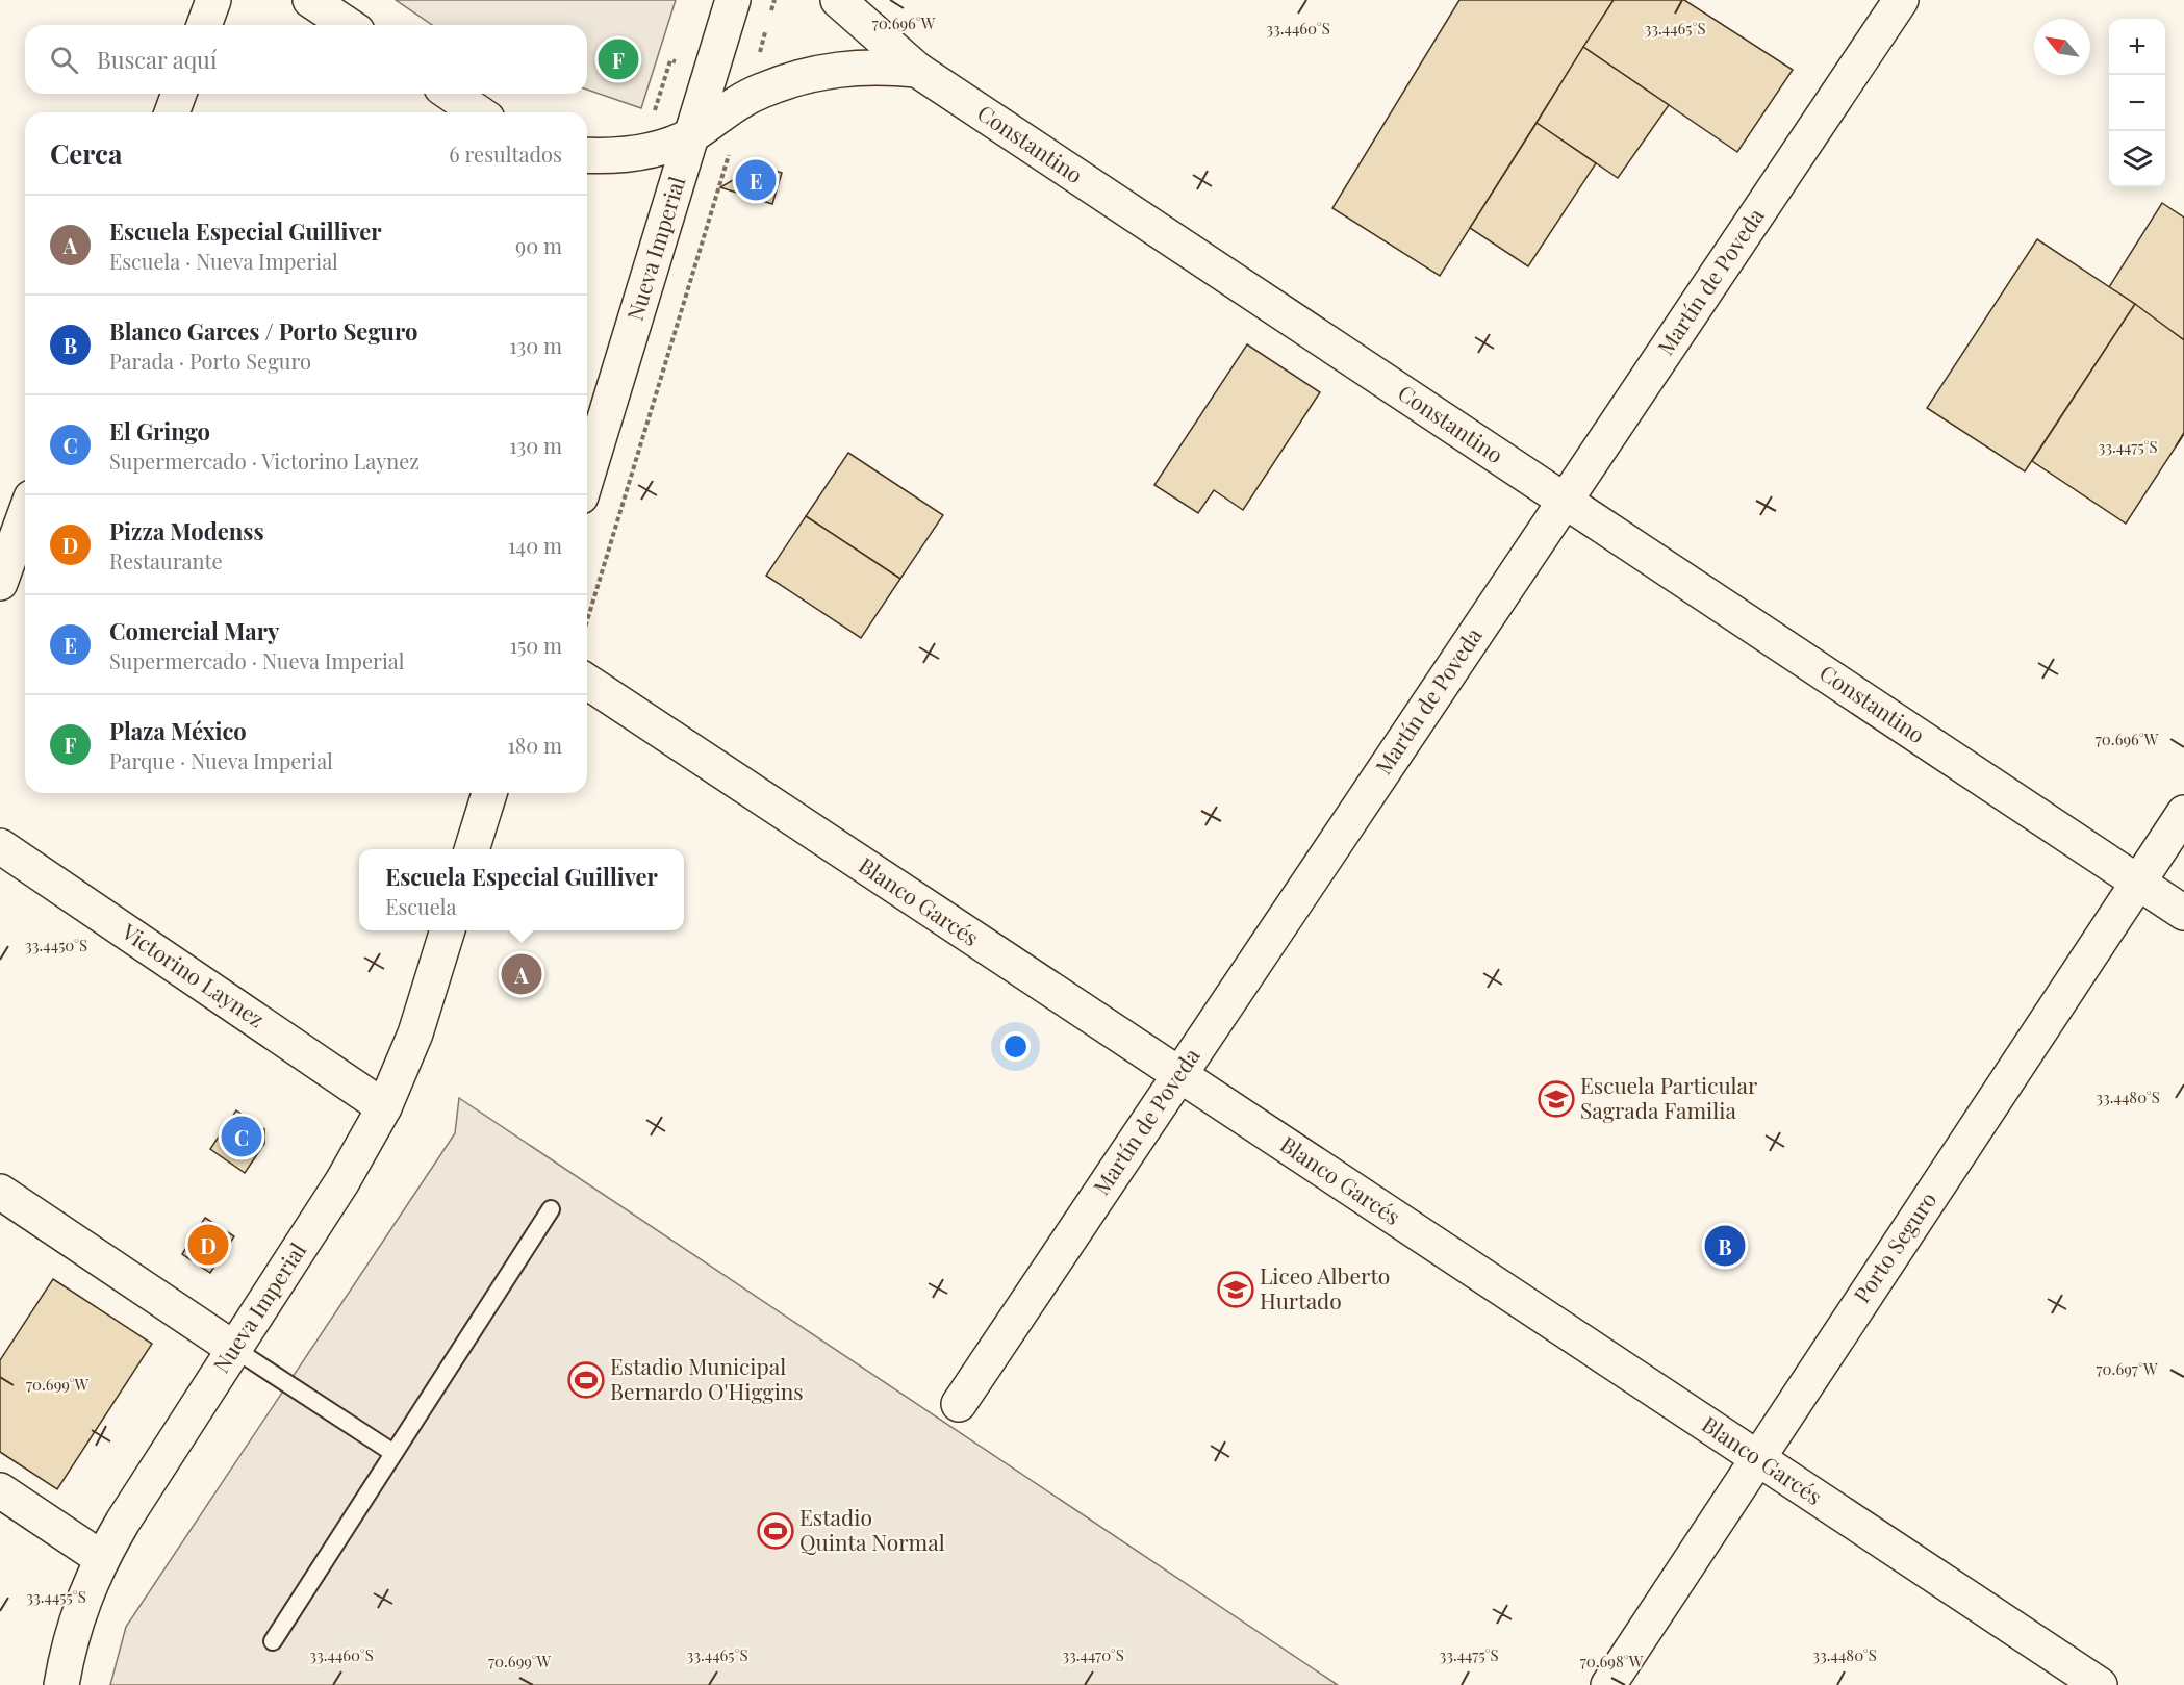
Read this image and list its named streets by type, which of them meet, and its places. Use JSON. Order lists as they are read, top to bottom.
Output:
{
  "streets": {
    "street": [
      "Constantino",
      "Nueva Imperial",
      "Martín de Poveda",
      "Blanco Garcés",
      "Victorino Laynez",
      "Porto Seguro"
    ]
  },
  "crossings": [
    ["Constantino", "Nueva Imperial"],
    ["Constantino", "Martín de Poveda"],
    ["Constantino", "Porto Seguro"],
    ["Nueva Imperial", "Victorino Laynez"],
    ["Martín de Poveda", "Blanco Garcés"],
    ["Blanco Garcés", "Porto Seguro"]
  ],
  "places": {
    "school or university": ["Escuela Particular Sagrada Familia", "Liceo Alberto Hurtado"],
    "sports": ["Estadio Municipal Bernardo O'Higgins", "Estadio Quinta Normal"]
  },
  "north": "top left",
  "page": {
    "map_buttons": ["+", "−"],
    "search": "Buscar aquí",
    "pins": [
      "F",
      "E",
      "A",
      "C",
      "D",
      "B"
    ],
    "heading": ["Cerca", "6 resultados"],
    "list": [
      {
        "mark": "A",
        "name": "Escuela Especial Guilliver",
        "note": "Escuela · Nueva Imperial",
        "value": "90 m"
      },
      {
        "mark": "B",
        "name": "Blanco Garces / Porto Seguro",
        "note": "Parada · Porto Seguro",
        "value": "130 m"
      },
      {
        "mark": "C",
        "name": "El Gringo",
        "note": "Supermercado · Victorino Laynez",
        "value": "130 m"
      },
      {
        "mark": "D",
        "name": "Pizza Modenss",
        "note": "Restaurante",
        "value": "140 m"
      },
      {
        "mark": "E",
        "name": "Comercial Mary",
        "note": "Supermercado · Nueva Imperial",
        "value": "150 m"
      },
      {
        "mark": "F",
        "name": "Plaza México",
        "note": "Parque · Nueva Imperial",
        "value": "180 m"
      }
    ],
    "popup": ["Escuela Especial Guilliver", "Escuela"]
  },
  "coordinates": [
    "70.696°W",
    "33.4460°S",
    "33.4465°S",
    "33.4475°S",
    "33.4450°S",
    "33.4480°S",
    "70.697°W",
    "70.699°W",
    "33.4455°S",
    "33.4470°S",
    "70.698°W"
  ]
}
